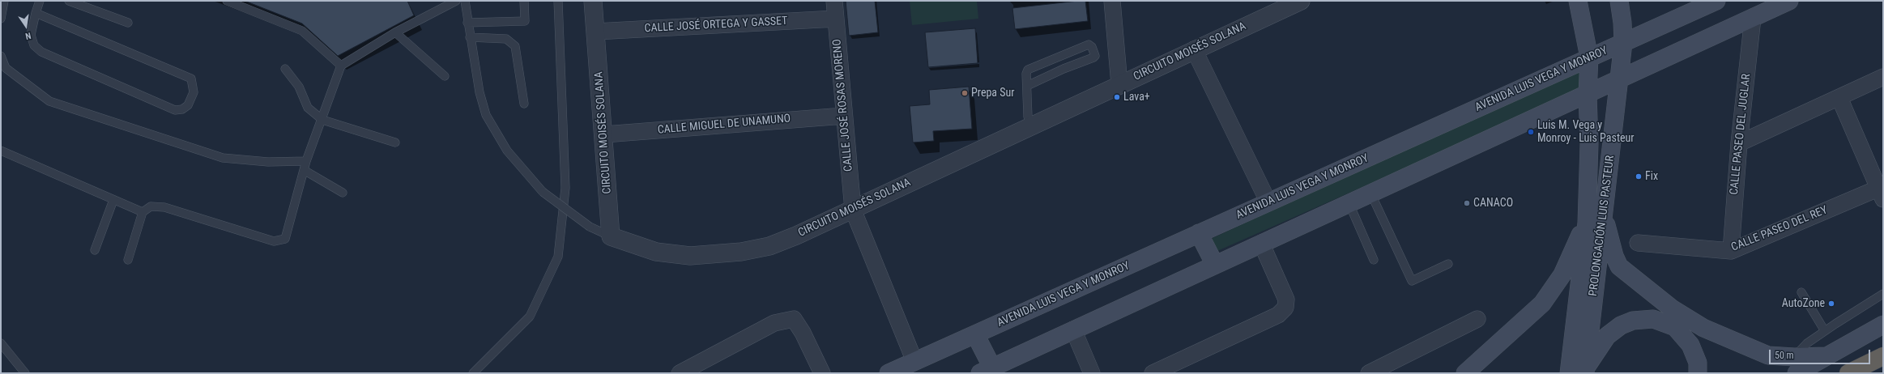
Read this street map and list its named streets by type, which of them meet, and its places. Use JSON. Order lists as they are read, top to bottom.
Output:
{
  "streets": {
    "main road": ["AVENIDA LUIS VEGA Y MONROY", "PROLONGACIÓN LUIS PASTEUR"],
    "street": [
      "CALLE JOSÉ ORTEGA Y GASSET",
      "CIRCUITO MOISÉS SOLANA",
      "CALLE JOSÉ ROSAS MORENO",
      "CALLE MIGUEL DE UNAMUNO",
      "CALLE PASEO DEL JUGLAR",
      "CALLE PASEO DEL REY"
    ]
  },
  "crossings": [
    ["CALLE JOSÉ ORTEGA Y GASSET", "CIRCUITO MOISÉS SOLANA"],
    ["CALLE JOSÉ ORTEGA Y GASSET", "CALLE JOSÉ ROSAS MORENO"],
    ["CIRCUITO MOISÉS SOLANA", "CALLE JOSÉ ROSAS MORENO"],
    ["CIRCUITO MOISÉS SOLANA", "CALLE MIGUEL DE UNAMUNO"],
    ["AVENIDA LUIS VEGA Y MONROY", "CALLE JOSÉ ROSAS MORENO"],
    ["AVENIDA LUIS VEGA Y MONROY", "PROLONGACIÓN LUIS PASTEUR"],
    ["CALLE JOSÉ ROSAS MORENO", "CALLE MIGUEL DE UNAMUNO"],
    ["CALLE PASEO DEL JUGLAR", "CALLE PASEO DEL REY"]
  ],
  "places": [
    "Prepa Sur",
    "Lava+",
    "Luis M. Vega y Monroy - Luis Pasteur",
    "Fix",
    "CANACO",
    "AutoZone"
  ],
  "scale_bar": "50 m",
  "north": "bottom"
}
